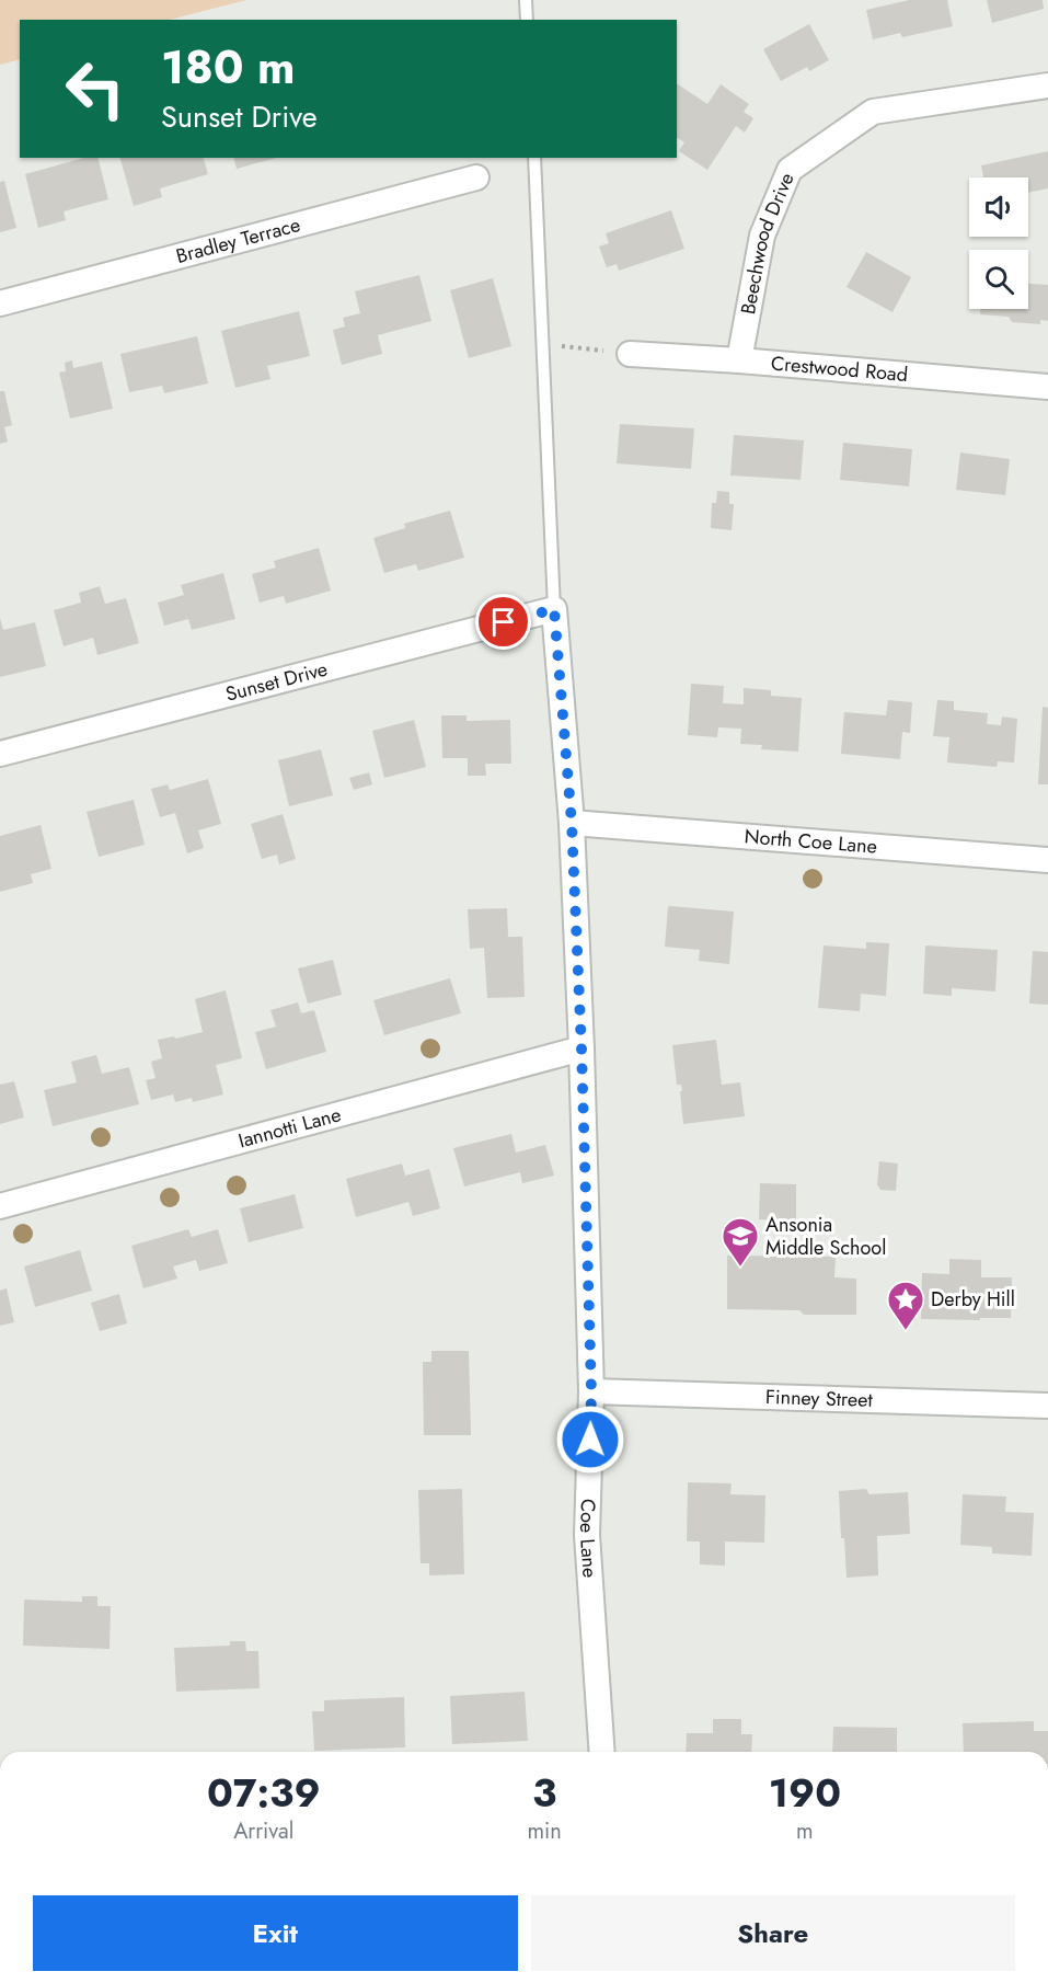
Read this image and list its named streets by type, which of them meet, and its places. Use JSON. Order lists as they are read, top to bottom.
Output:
{
  "streets": {
    "street": [
      "Bradley Terrace",
      "Beechwood Drive",
      "Crestwood Road",
      "Sunset Drive",
      "North Coe Lane",
      "Iannotti Lane",
      "Finney Street",
      "Coe Lane"
    ]
  },
  "crossings": [
    ["Beechwood Drive", "Crestwood Road"],
    ["Sunset Drive", "Coe Lane"],
    ["North Coe Lane", "Coe Lane"],
    ["Iannotti Lane", "Coe Lane"],
    ["Finney Street", "Coe Lane"]
  ],
  "places": {
    "school or university": ["Ansonia Middle School"],
    "place": ["Derby Hill"]
  },
  "page": {
    "turn": ["180 m", "Sunset Drive"],
    "eta": [
      "07:39",
      "Arrival",
      "3",
      "min",
      "190",
      "m"
    ],
    "buttons": ["Exit", "Share"]
  }
}
